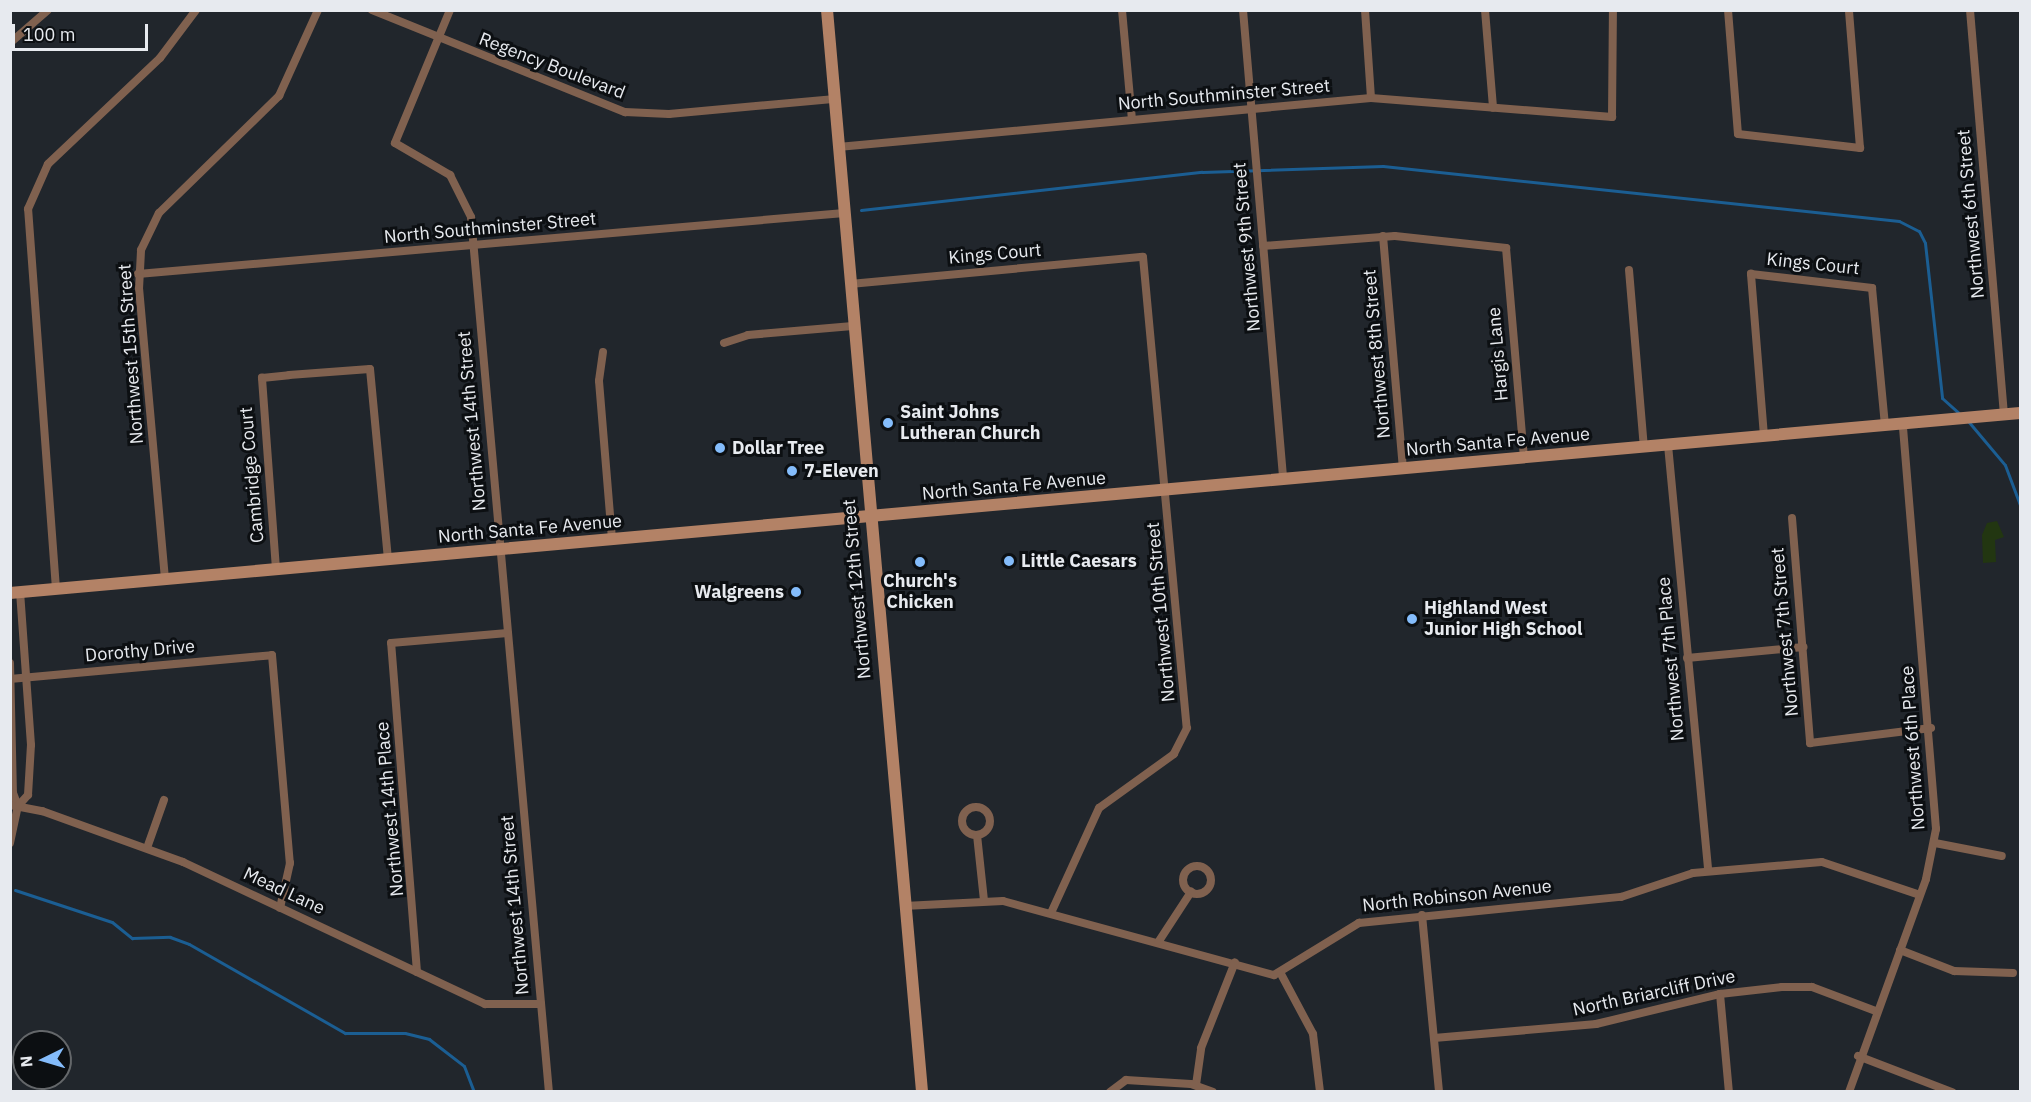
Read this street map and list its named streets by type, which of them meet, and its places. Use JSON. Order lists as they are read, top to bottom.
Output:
{
  "streets": {
    "main road": ["North Santa Fe Avenue", "Northwest 12th Street"],
    "street": [
      "Regency Boulevard",
      "North Southminster Street",
      "Northwest 6th Street",
      "Northwest 9th Street",
      "Kings Court",
      "Northwest 15th Street",
      "Northwest 8th Street",
      "Hargis Lane",
      "Northwest 14th Street",
      "Cambridge Court",
      "Northwest 10th Street",
      "Northwest 7th Street",
      "Dorothy Drive",
      "Northwest 7th Place",
      "Northwest 6th Place",
      "Northwest 14th Place",
      "Mead Lane",
      "North Robinson Avenue",
      "North Briarcliff Drive"
    ]
  },
  "crossings": [
    ["Regency Boulevard", "Northwest 14th Street"],
    ["Regency Boulevard", "Northwest 12th Street"],
    ["North Southminster Street", "Northwest 9th Street"],
    ["North Southminster Street", "Northwest 15th Street"],
    ["North Southminster Street", "Northwest 14th Street"],
    ["North Southminster Street", "Northwest 12th Street"],
    ["Northwest 6th Street", "North Santa Fe Avenue"],
    ["Northwest 9th Street", "North Santa Fe Avenue"],
    ["Kings Court", "North Santa Fe Avenue"],
    ["Kings Court", "Northwest 12th Street"],
    ["Kings Court", "Northwest 10th Street"],
    ["Northwest 15th Street", "North Santa Fe Avenue"],
    ["Northwest 8th Street", "Hargis Lane"],
    ["Northwest 8th Street", "North Santa Fe Avenue"],
    ["Hargis Lane", "North Santa Fe Avenue"],
    ["Northwest 14th Street", "North Santa Fe Avenue"],
    ["Northwest 14th Street", "Northwest 14th Place"],
    ["Northwest 14th Street", "Mead Lane"],
    ["North Santa Fe Avenue", "Cambridge Court"],
    ["North Santa Fe Avenue", "Northwest 12th Street"],
    ["North Santa Fe Avenue", "Northwest 10th Street"],
    ["North Santa Fe Avenue", "Northwest 7th Place"],
    ["North Santa Fe Avenue", "Northwest 6th Place"],
    ["Northwest 7th Street", "Northwest 6th Place"],
    ["Dorothy Drive", "Mead Lane"],
    ["Northwest 7th Place", "North Robinson Avenue"],
    ["Northwest 6th Place", "North Robinson Avenue"],
    ["Northwest 6th Place", "North Briarcliff Drive"],
    ["Northwest 14th Place", "Mead Lane"]
  ],
  "places": [
    "Saint Johns Lutheran Church",
    "Dollar Tree",
    "7-Eleven",
    "Little Caesars",
    "Church's Chicken",
    "Walgreens",
    "Highland West Junior High School"
  ],
  "scale_bar": "100 m",
  "north": "left"
}
